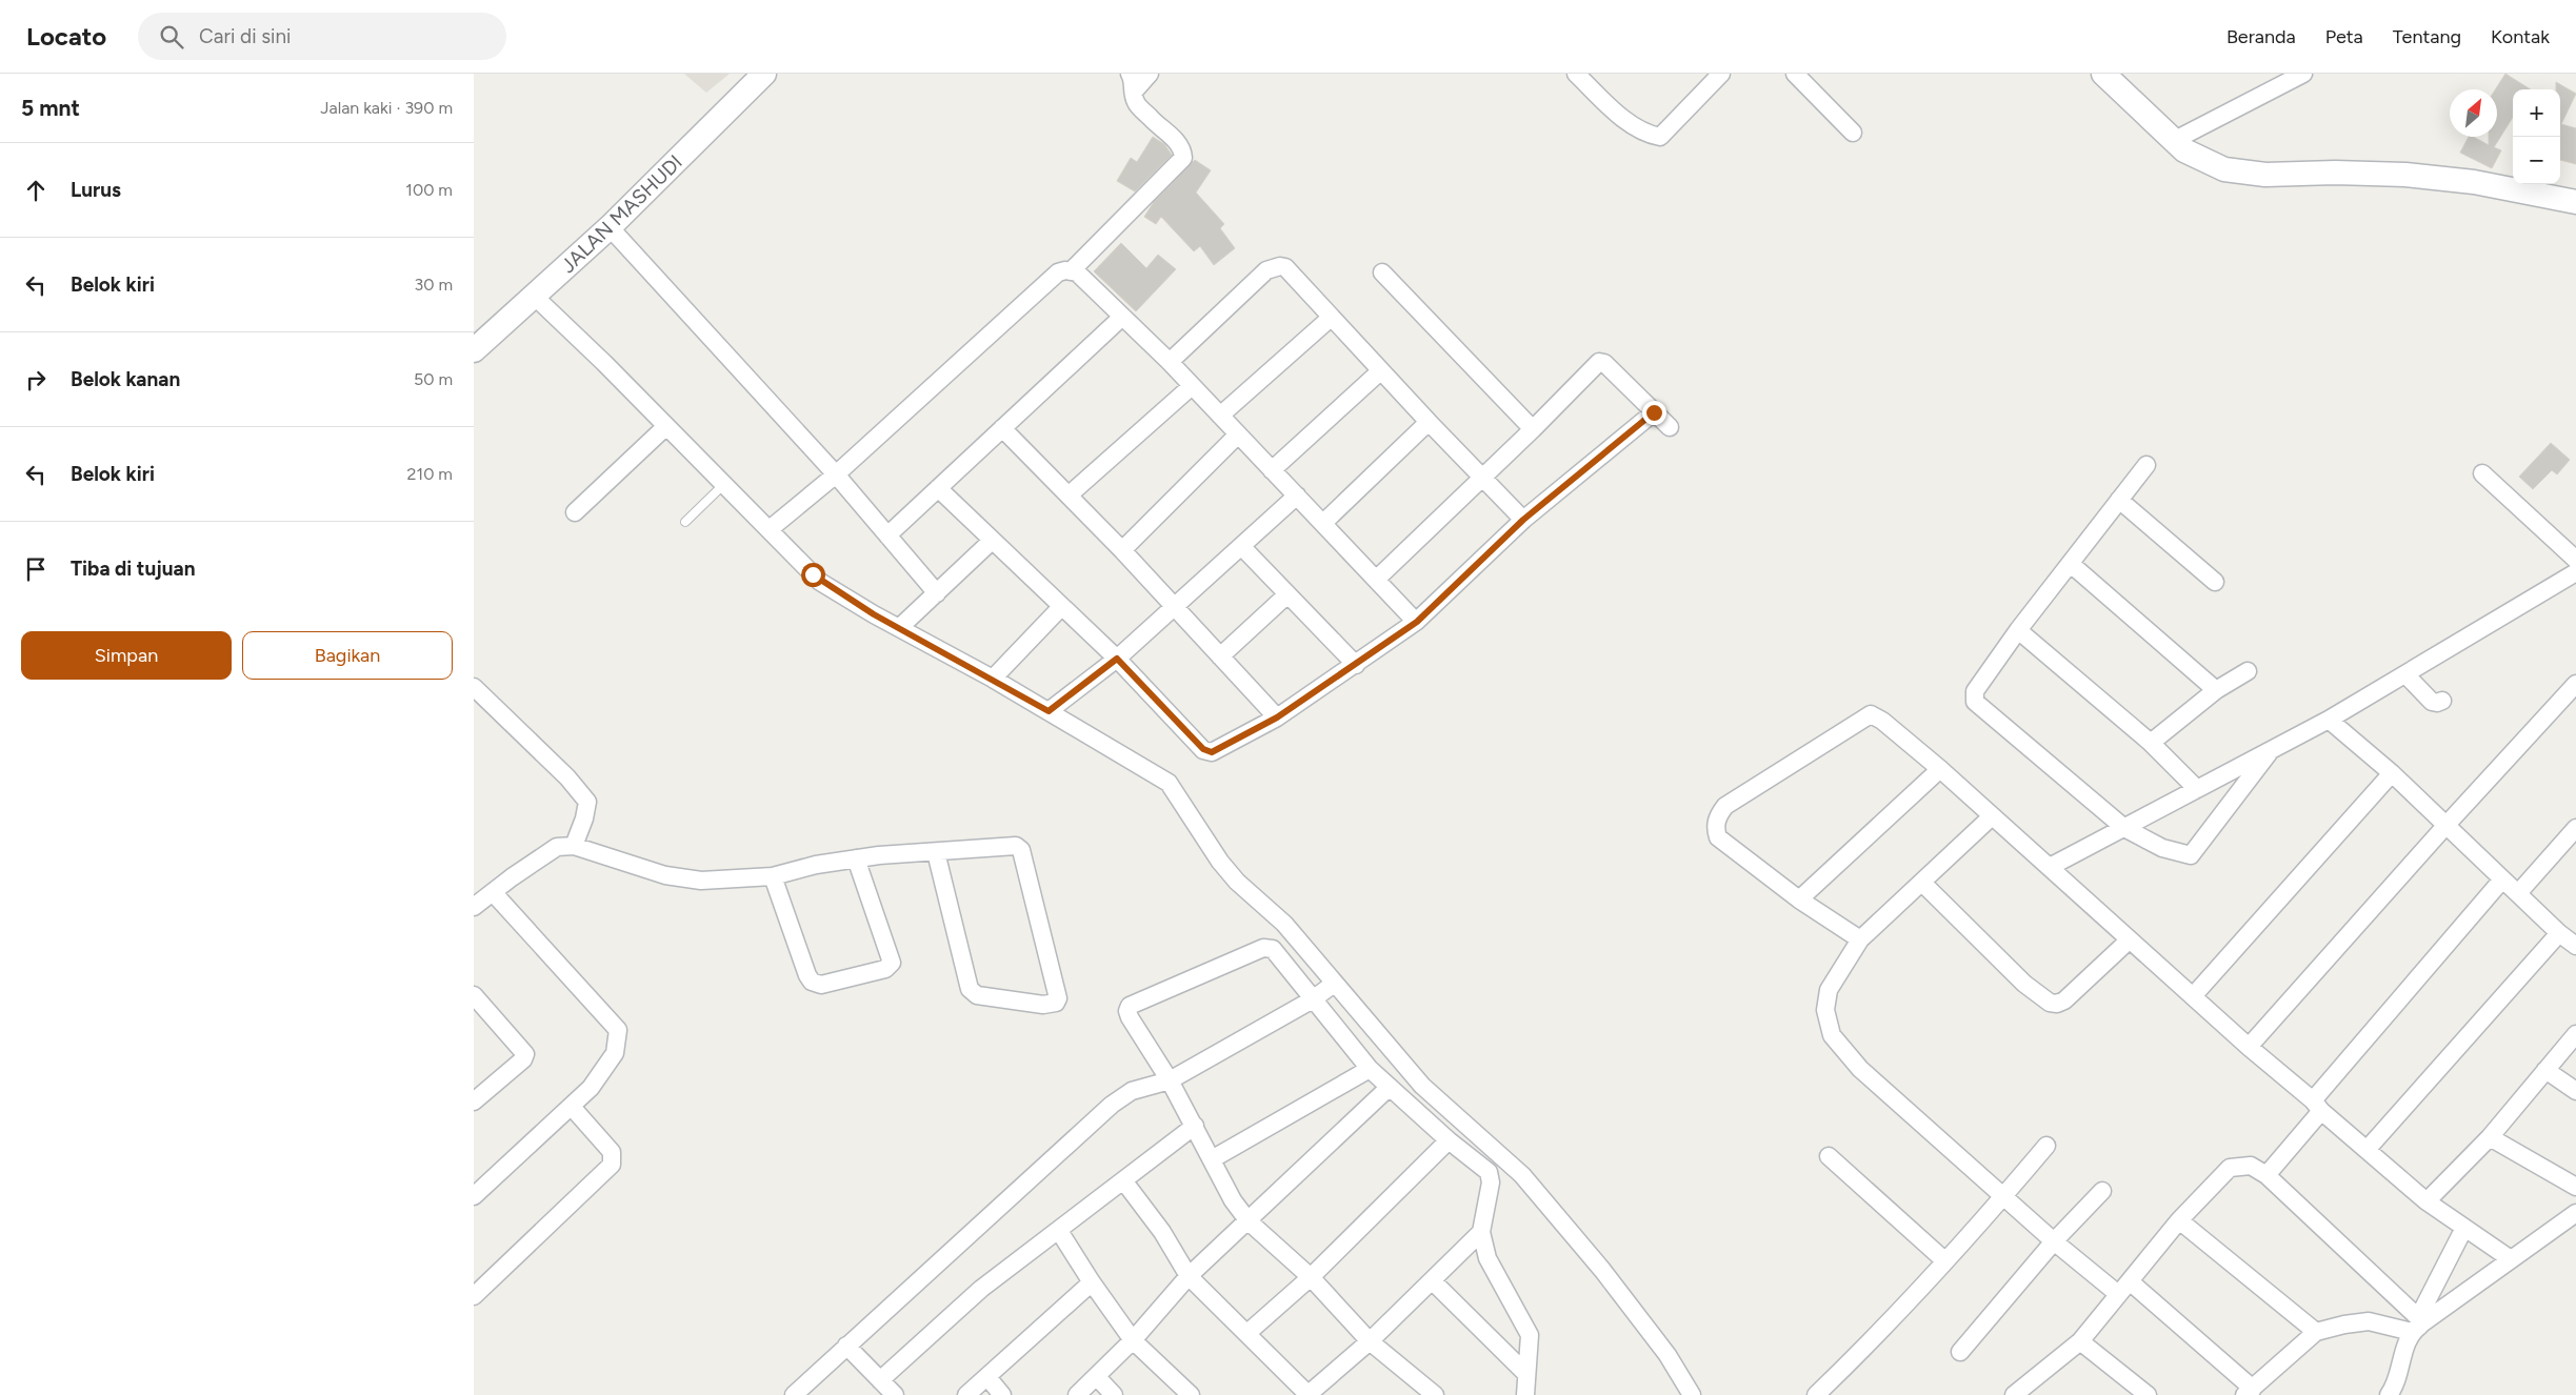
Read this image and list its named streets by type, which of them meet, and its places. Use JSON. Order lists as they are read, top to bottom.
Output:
{
  "streets": {
    "street": ["JALAN MASHUDI"]
  },
  "north": "top right",
  "page": {
    "header": "Locato",
    "search": "Cari di sini",
    "nav": [
      "Beranda",
      "Peta",
      "Tentang",
      "Kontak"
    ],
    "heading": ["5 mnt", "Jalan kaki · 390 m"],
    "map_buttons": ["+", "−"],
    "list": [
      ["Lurus", "100 m"],
      ["Belok kiri", "30 m"],
      ["Belok kanan", "50 m"],
      ["Belok kiri", "210 m"],
      "Tiba di tujuan"
    ],
    "buttons": ["Simpan", "Bagikan"]
  }
}
